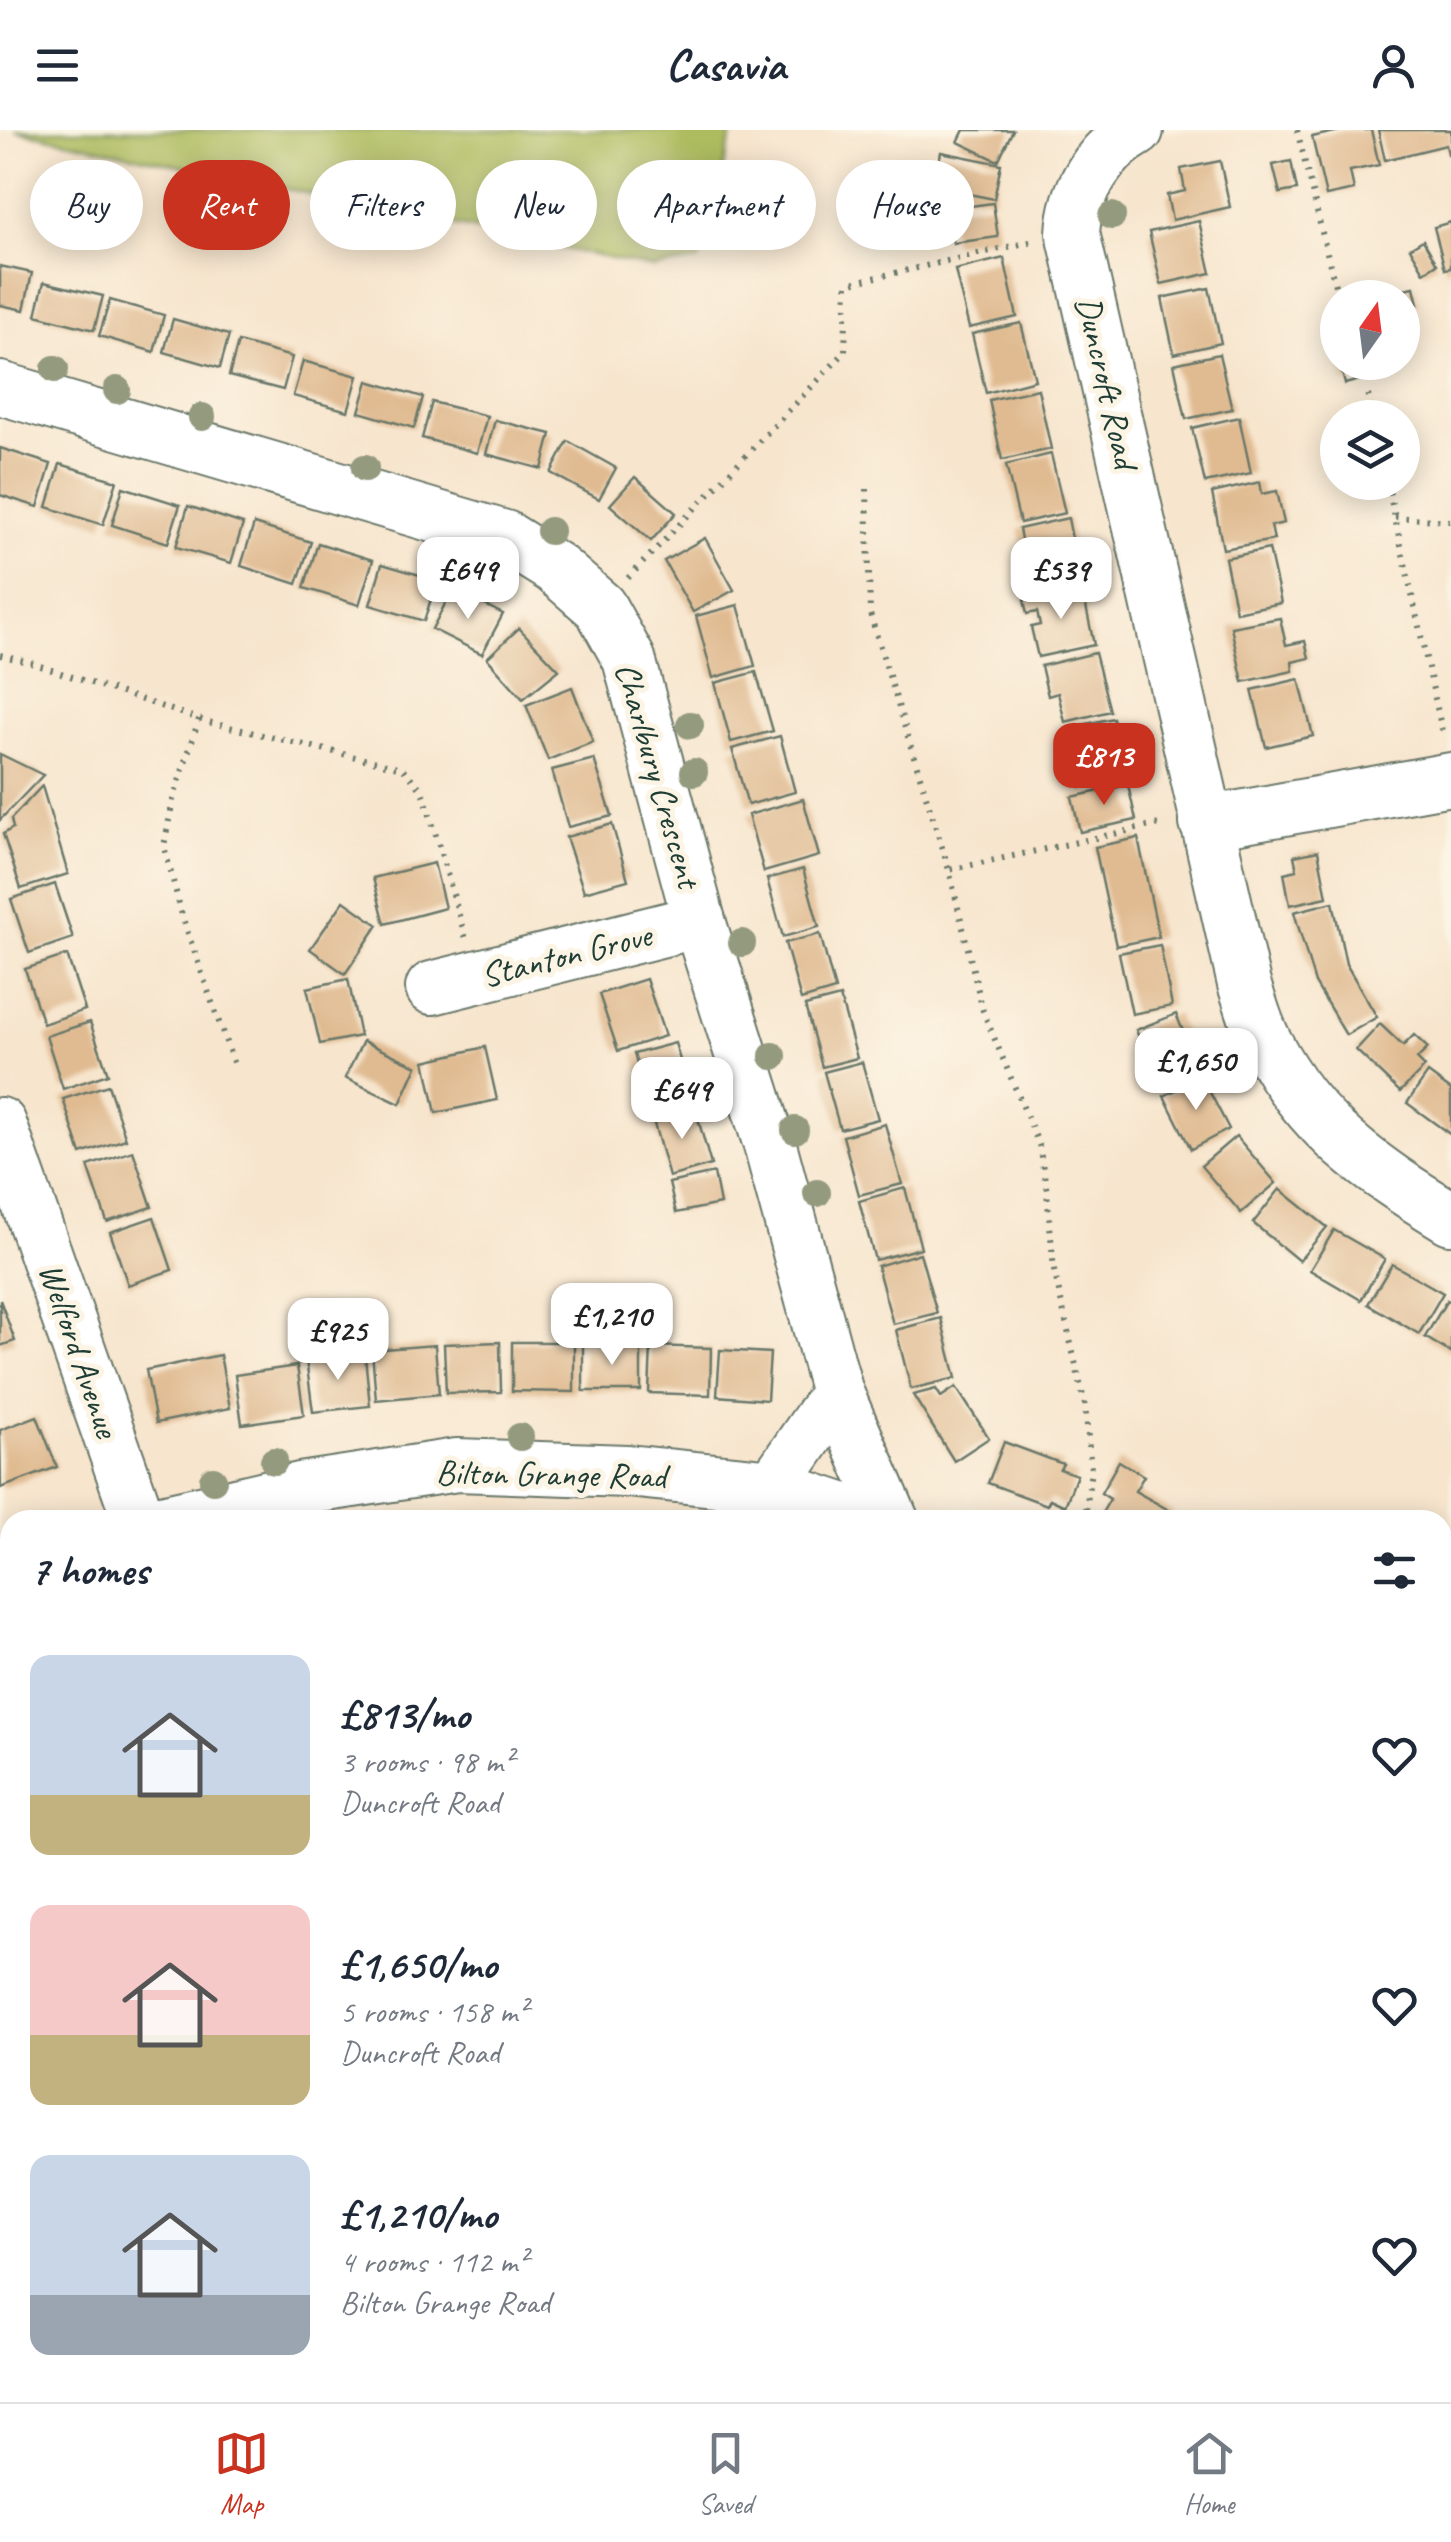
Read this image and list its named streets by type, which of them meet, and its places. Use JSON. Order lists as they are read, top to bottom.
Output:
{
  "streets": {
    "street": [
      "Duncroft Road",
      "Charlbury Crescent",
      "Stanton Grove",
      "Welford Avenue",
      "Bilton Grange Road"
    ]
  },
  "crossings": [
    ["Charlbury Crescent", "Stanton Grove"]
  ],
  "north": "top",
  "page": {
    "header": "Casavia",
    "chip": [
      "Buy",
      "Rent",
      "Filters",
      "New",
      "Apartment",
      "House"
    ],
    "price": [
      "£649",
      "£539",
      "£813",
      "£1,650",
      "£649",
      "£1,210",
      "£925"
    ],
    "heading": "7 homes",
    "list": [
      {
        "name": "£813/mo",
        "note": "3 rooms · 98 m² · Duncroft Road"
      },
      {
        "name": "£1,650/mo",
        "note": "5 rooms · 158 m² · Duncroft Road"
      },
      {
        "name": "£1,210/mo",
        "note": "4 rooms · 112 m² · Bilton Grange Road"
      }
    ],
    "tabs": ["Map", "Saved", "Home"]
  }
}
